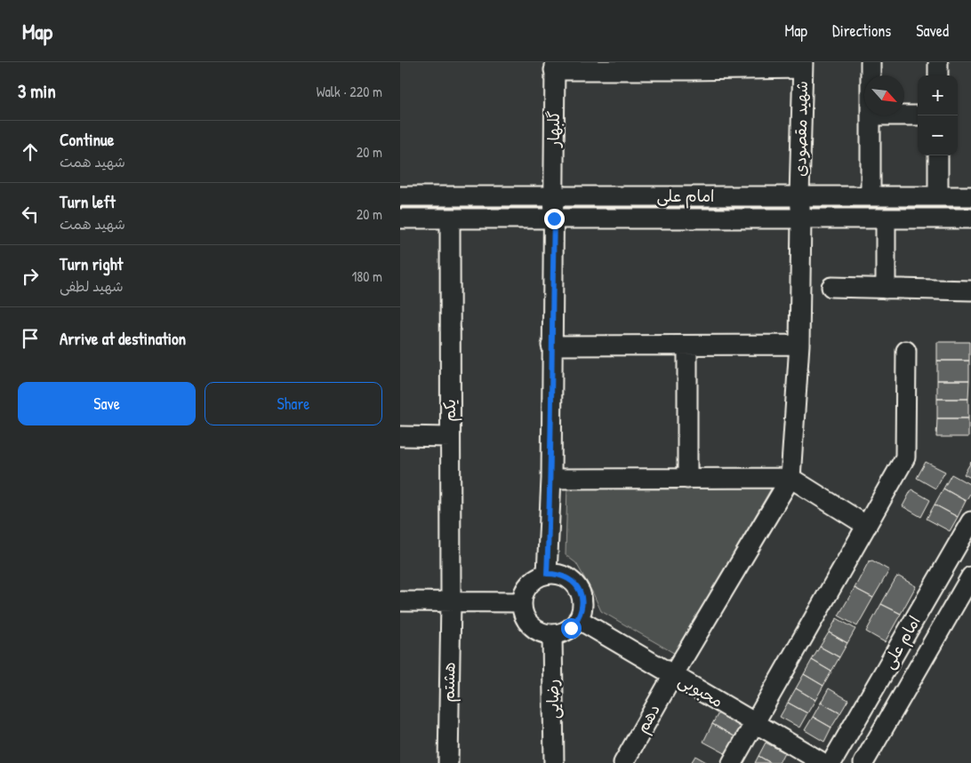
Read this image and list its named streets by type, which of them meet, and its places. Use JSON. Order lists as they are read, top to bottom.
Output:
{
  "streets": {
    "street": [
      "گلبهار",
      "شهید مقصودی",
      "امام علی",
      "یکم",
      "هشتم",
      "محبوبی",
      "رضایی",
      "دهم"
    ]
  },
  "crossings": [
    ["گلبهار", "امام علی"],
    ["گلبهار", "محبوبی"],
    ["گلبهار", "رضایی"],
    ["شهید مقصودی", "امام علی"],
    ["شهید مقصودی", "دهم"],
    ["امام علی", "یکم"],
    ["یکم", "هشتم"],
    ["محبوبی", "رضایی"],
    ["محبوبی", "دهم"]
  ],
  "north": "bottom right",
  "page": {
    "header": "Map",
    "nav": ["Map", "Directions", "Saved"],
    "heading": ["3 min", "Walk · 220 m"],
    "map_buttons": ["+", "−"],
    "list": [
      ["Continue", "شهید همت", "20 m"],
      ["Turn left", "شهید همت", "20 m"],
      ["Turn right", "شهید لطفی", "180 m"],
      "Arrive at destination"
    ],
    "buttons": ["Save", "Share"]
  }
}
